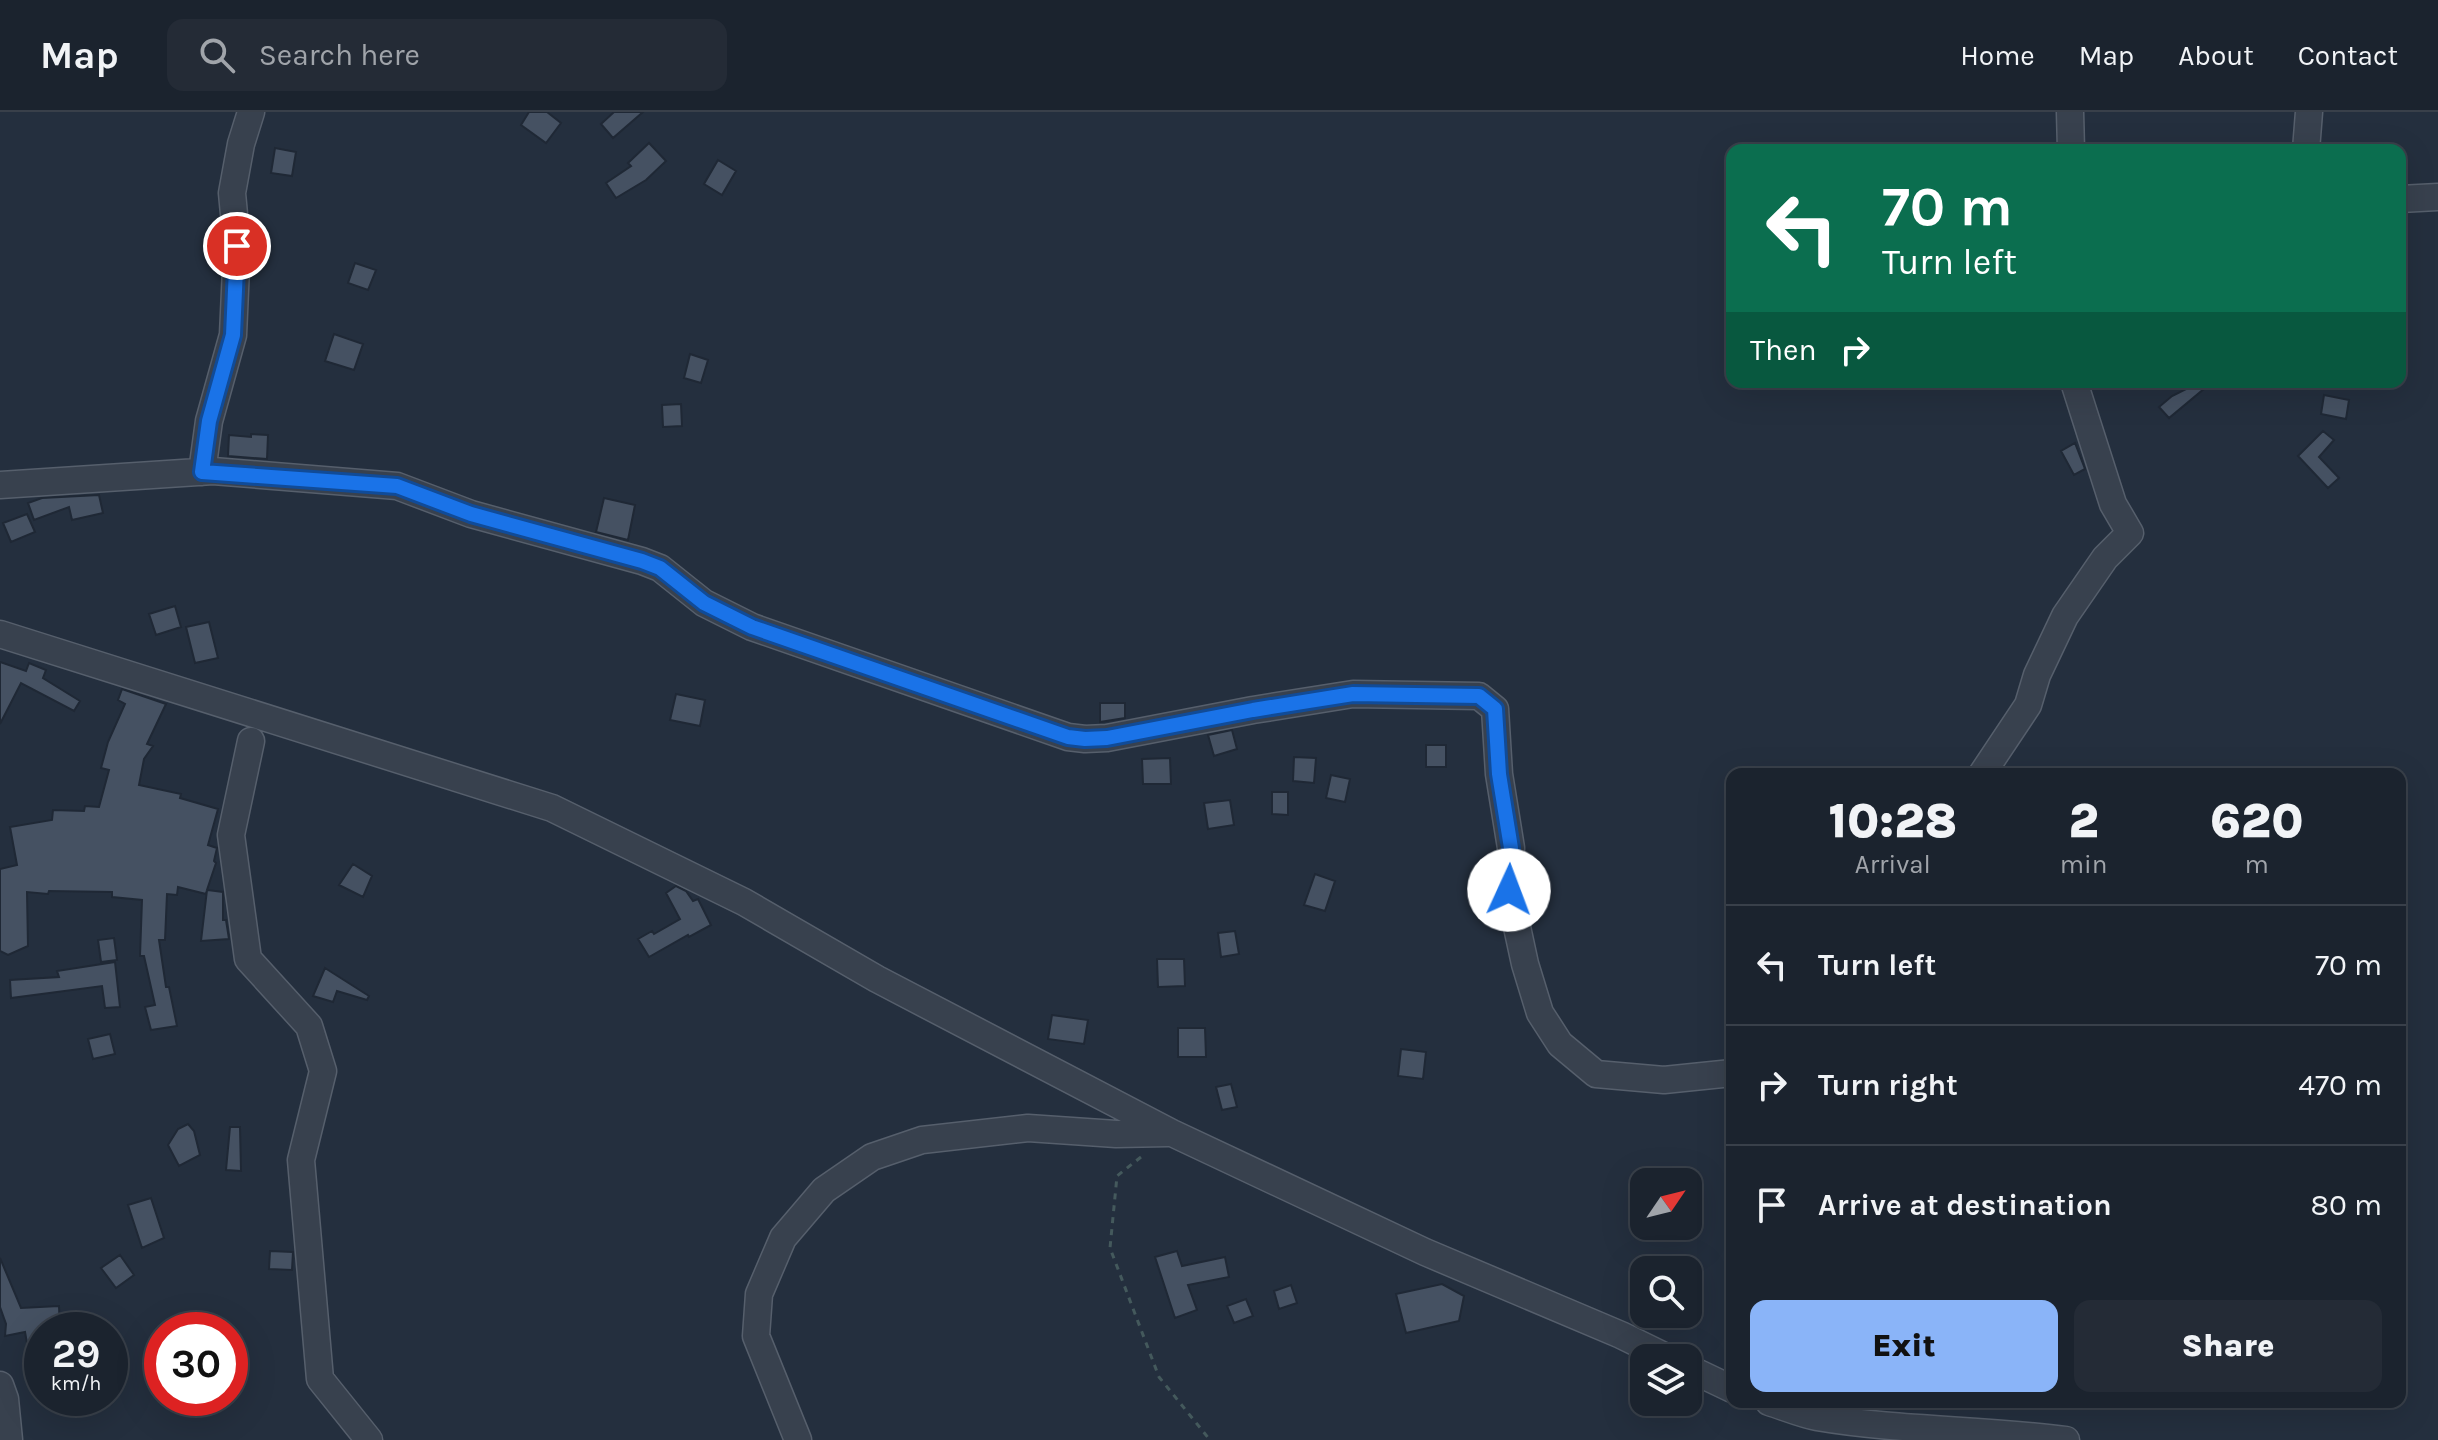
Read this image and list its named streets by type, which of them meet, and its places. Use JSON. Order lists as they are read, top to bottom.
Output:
{
  "north": "top right",
  "page": {
    "header": "Map",
    "search": "Search here",
    "nav": [
      "Home",
      "Map",
      "About",
      "Contact"
    ],
    "turn": ["70 m", "Turn left"],
    "then": "Then",
    "eta": [
      "10:28",
      "Arrival",
      "2",
      "min",
      "620",
      "m"
    ],
    "list": [
      {
        "name": "Turn left",
        "value": "70 m"
      },
      {
        "name": "Turn right",
        "value": "470 m"
      },
      {
        "name": "Arrive at destination",
        "value": "80 m"
      }
    ],
    "buttons": ["Exit", "Share"],
    "speed": "29 km/h",
    "limit": "30"
  }
}
